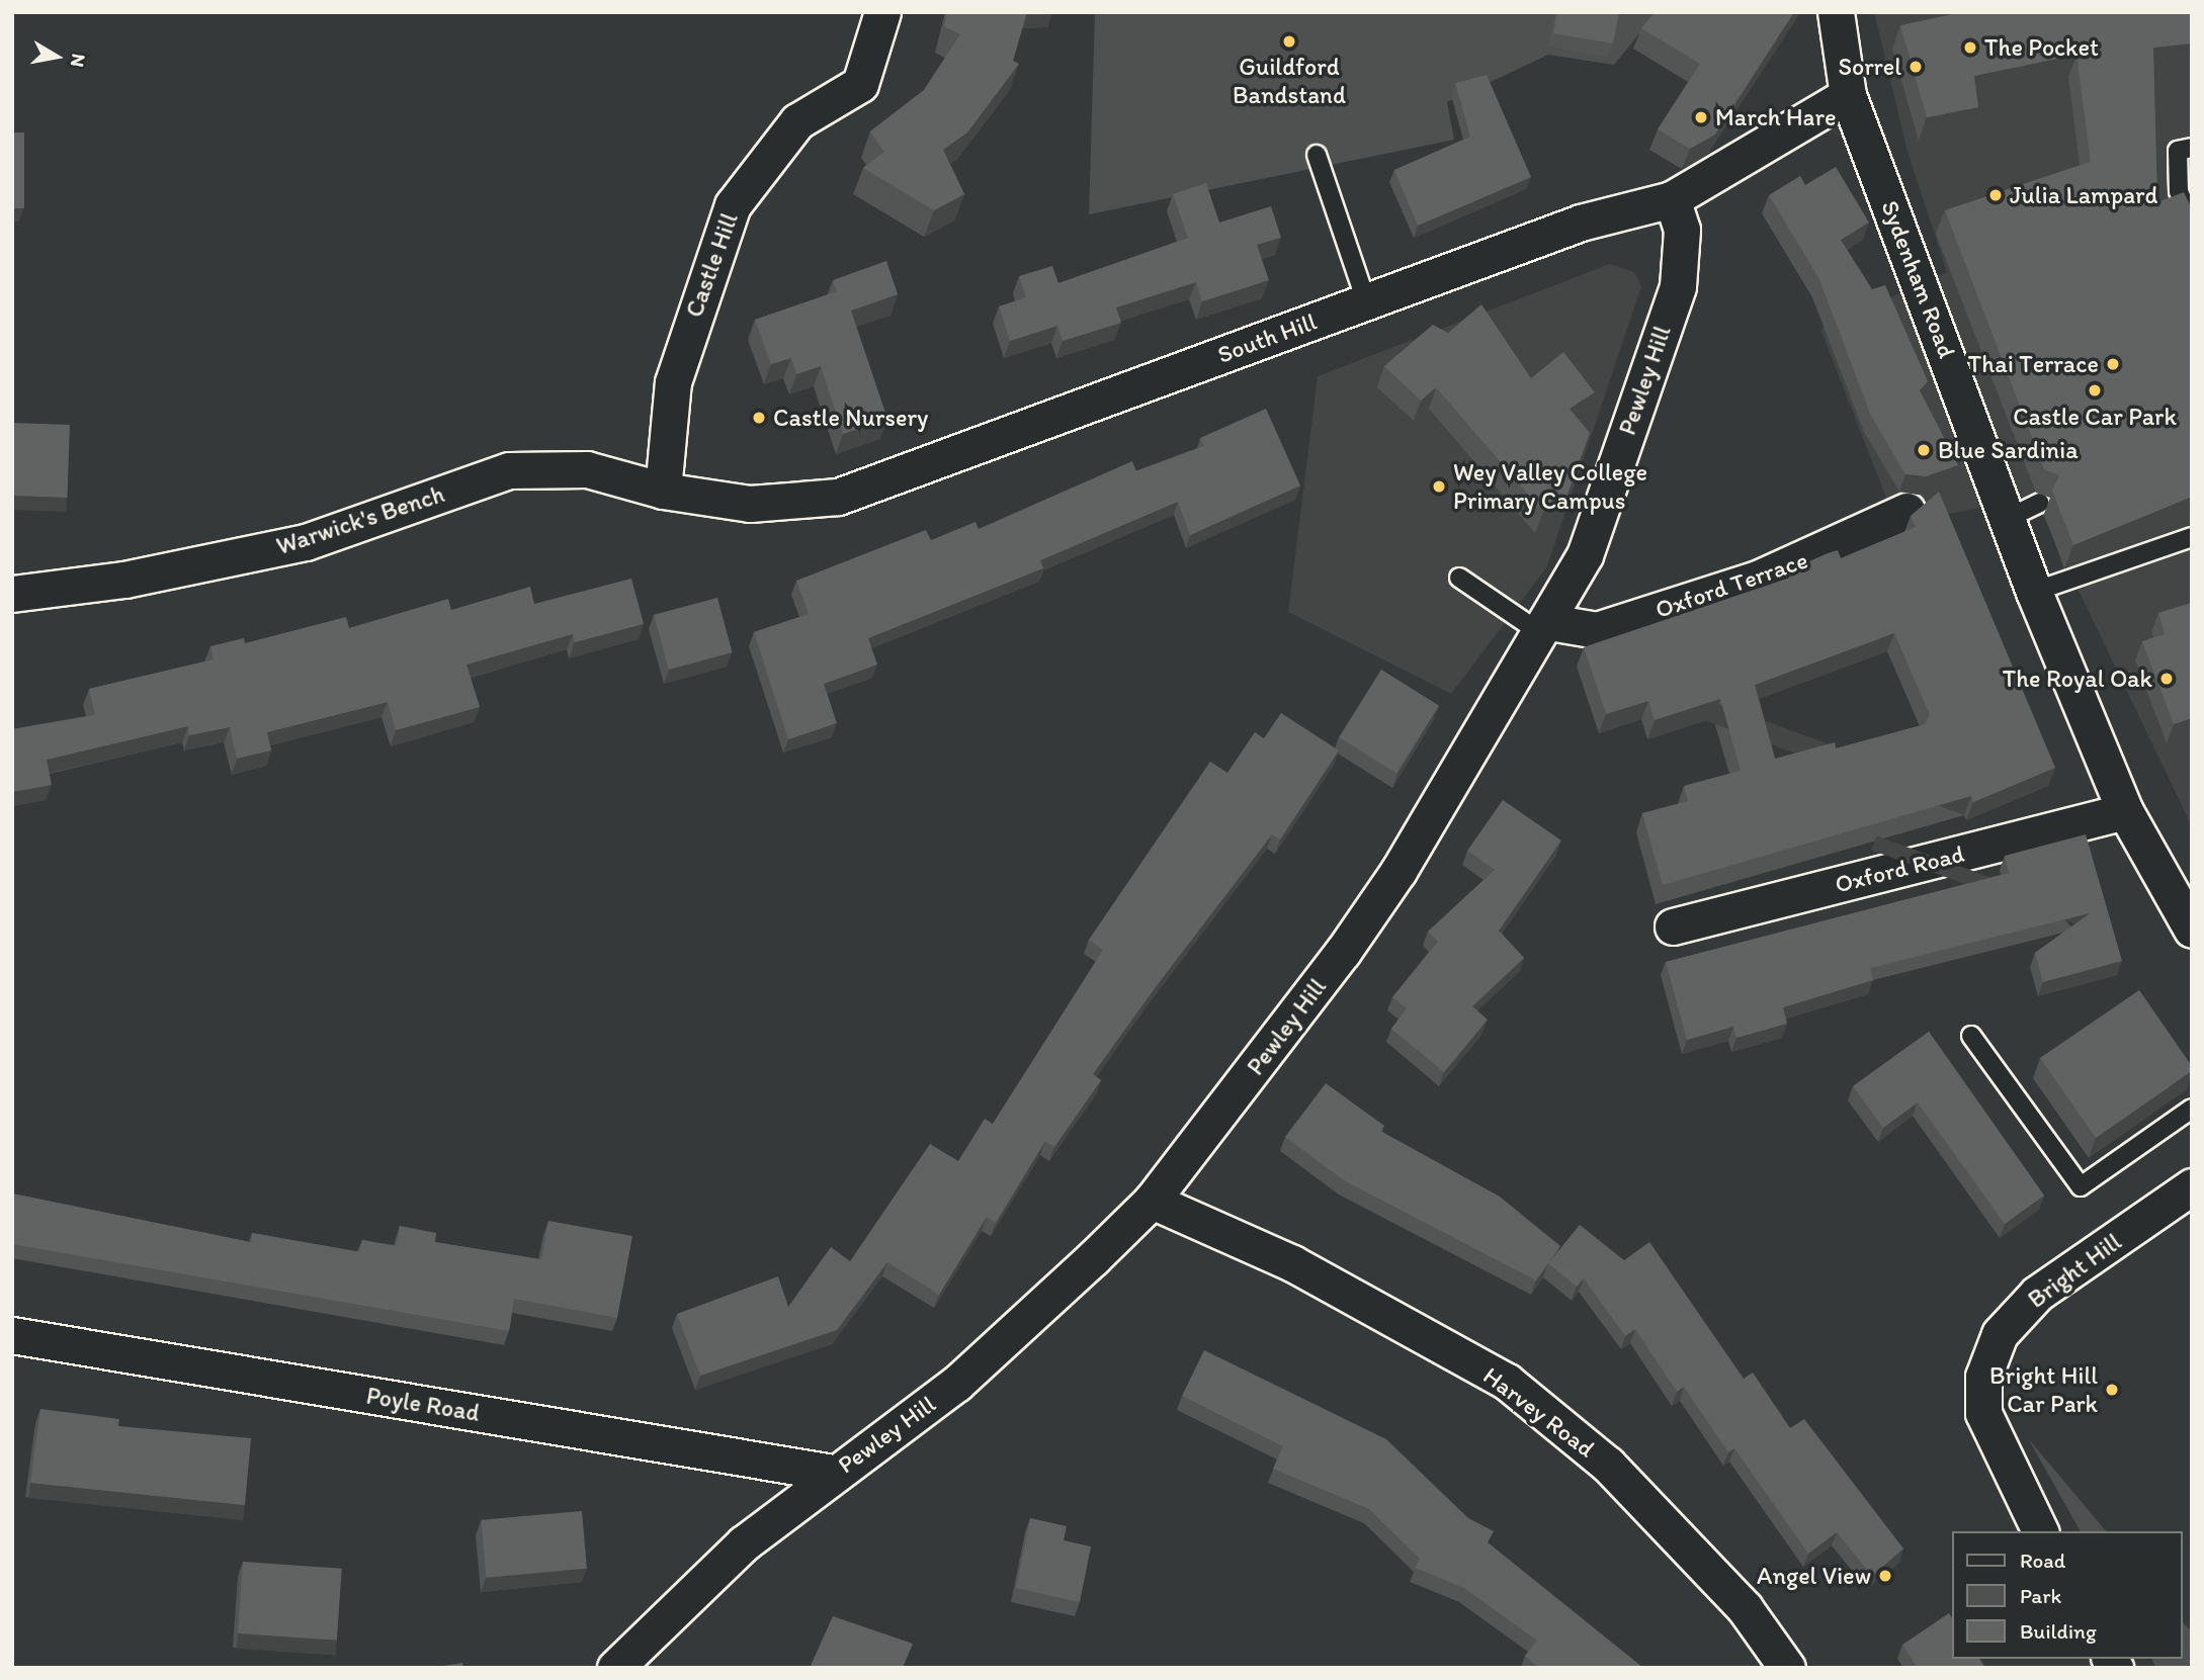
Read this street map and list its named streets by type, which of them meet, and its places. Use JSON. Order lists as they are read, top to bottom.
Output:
{
  "streets": {
    "street": [
      "Castle Hill",
      "Sydenham Road",
      "South Hill",
      "Pewley Hill",
      "Warwick's Bench",
      "Oxford Terrace",
      "Oxford Road",
      "Bright Hill",
      "Poyle Road",
      "Harvey Road"
    ]
  },
  "crossings": [
    ["Castle Hill", "South Hill"],
    ["Castle Hill", "Warwick's Bench"],
    ["Sydenham Road", "South Hill"],
    ["Sydenham Road", "Oxford Road"],
    ["South Hill", "Pewley Hill"],
    ["South Hill", "Warwick's Bench"],
    ["Pewley Hill", "Oxford Terrace"],
    ["Pewley Hill", "Poyle Road"],
    ["Pewley Hill", "Harvey Road"]
  ],
  "places": [
    "Guildford Bandstand",
    "The Pocket",
    "Sorrel",
    "March Hare",
    "Julia Lampard",
    "Thai Terrace",
    "Castle Car Park",
    "Castle Nursery",
    "Blue Sardinia",
    "Wey Valley College Primary Campus",
    "The Royal Oak",
    "Bright Hill Car Park",
    "Angel View"
  ],
  "legend": ["Road", "Park", "Building"],
  "north": "right"
}
